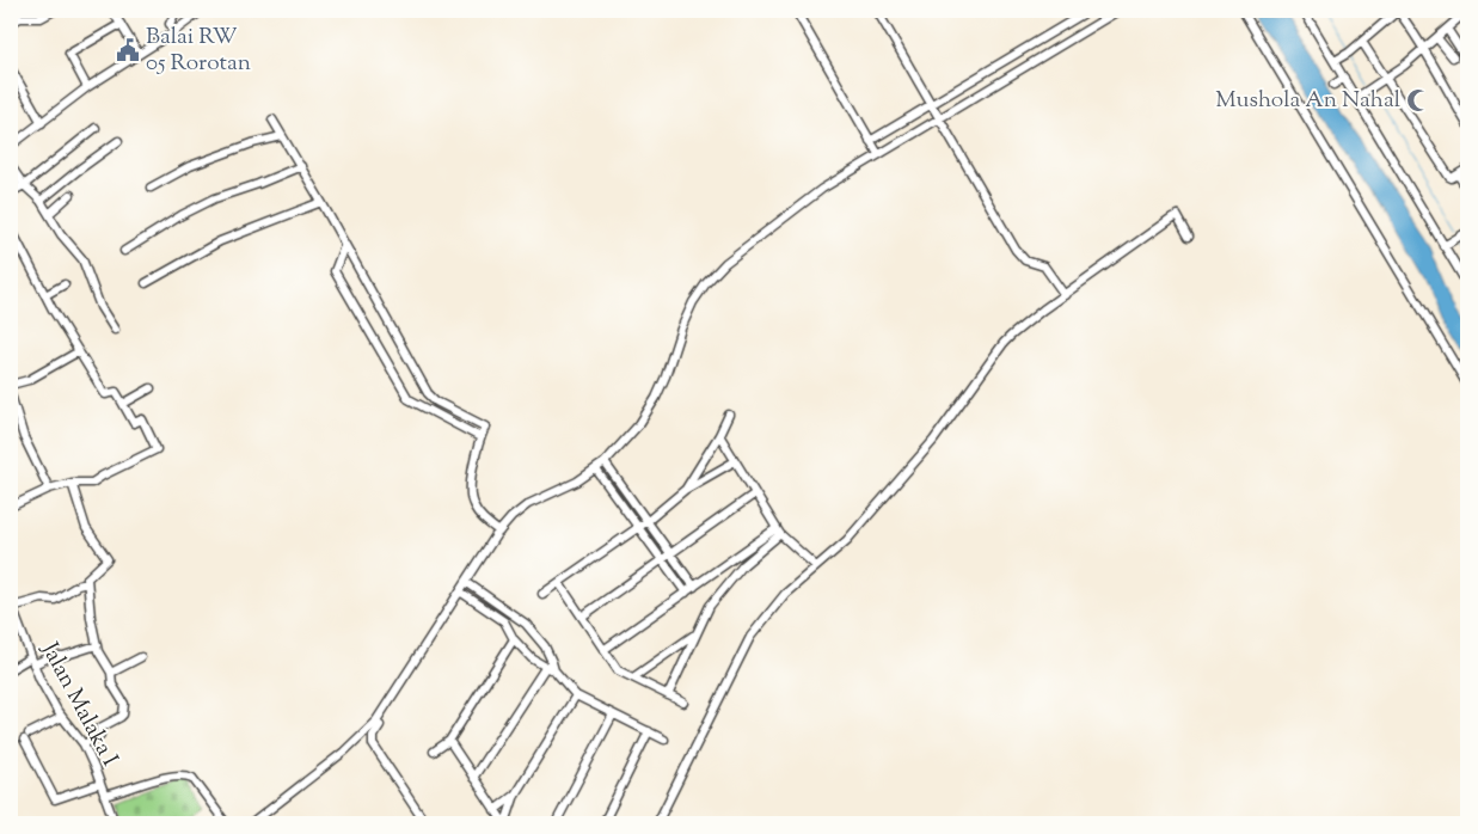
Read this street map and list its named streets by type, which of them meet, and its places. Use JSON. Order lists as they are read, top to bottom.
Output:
{
  "streets": {
    "street": ["Jalan Malaka I"]
  },
  "places": {
    "public building": ["Balai RW 05 Rorotan"],
    "mosque": ["Mushola An Nahal"]
  }
}
